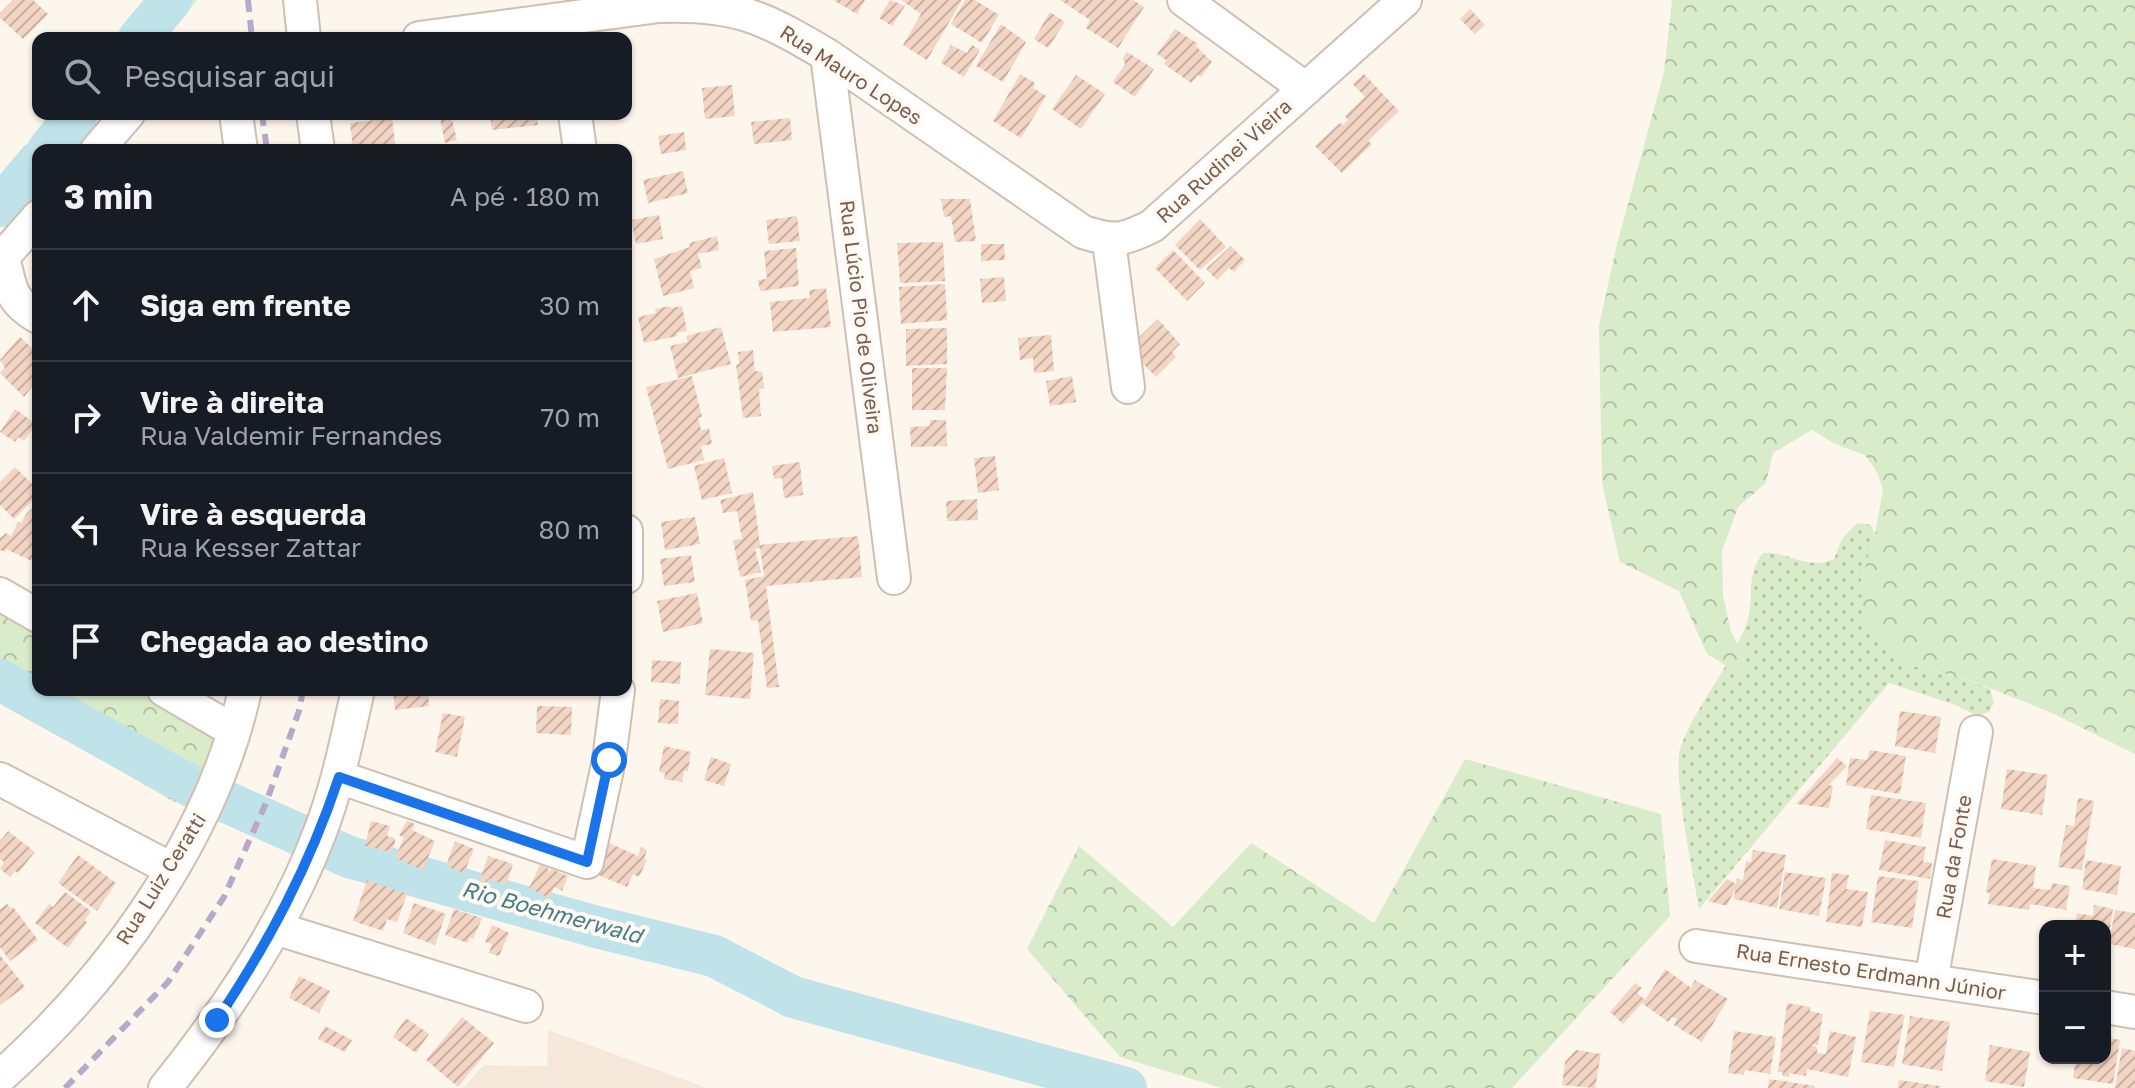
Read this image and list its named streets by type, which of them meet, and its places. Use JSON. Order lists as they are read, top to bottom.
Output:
{
  "streets": {
    "street": [
      "Rua Mauro Lopes",
      "Rua Rudinei Vieira",
      "Rua Lúcio Pio de Oliveira",
      "Rua da Fonte",
      "Rua Luiz Ceratti",
      "Rua Ernesto Erdmann Júnior"
    ]
  },
  "crossings": [
    ["Rua Mauro Lopes", "Rua Rudinei Vieira"],
    ["Rua Mauro Lopes", "Rua Lúcio Pio de Oliveira"],
    ["Rua da Fonte", "Rua Ernesto Erdmann Júnior"]
  ],
  "water": ["Rio Boehmerwald"],
  "page": {
    "search": "Pesquisar aqui",
    "heading": ["3 min", "A pé · 180 m"],
    "list": [
      ["Siga em frente", "30 m"],
      ["Vire à direita", "Rua Valdemir Fernandes", "70 m"],
      ["Vire à esquerda", "Rua Kesser Zattar", "80 m"],
      "Chegada ao destino"
    ],
    "map_buttons": ["+", "−"]
  }
}
